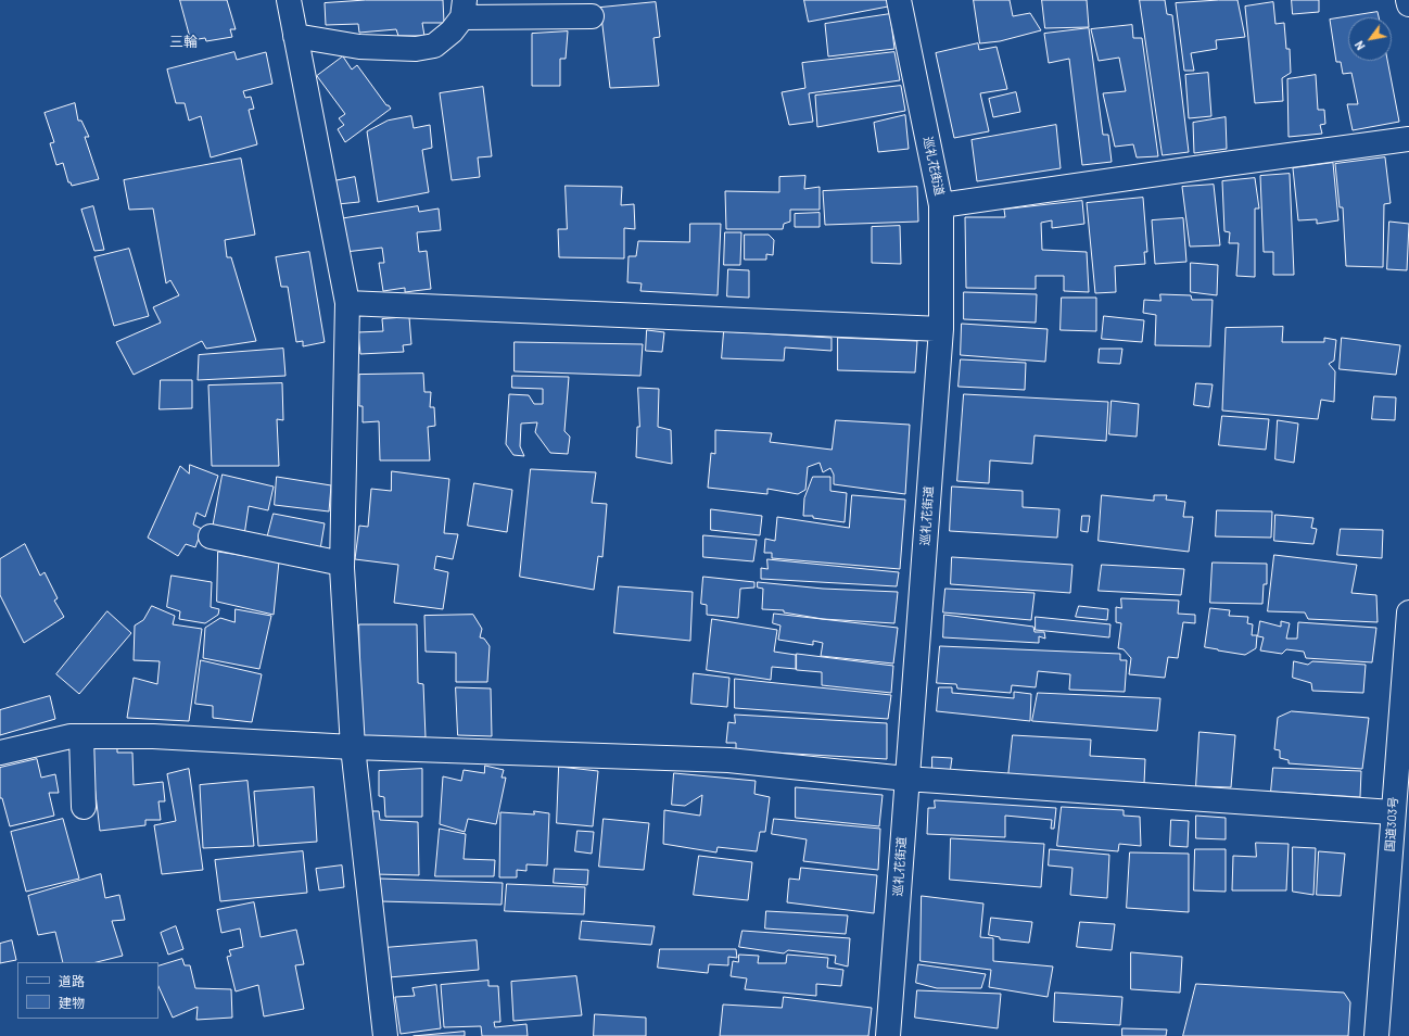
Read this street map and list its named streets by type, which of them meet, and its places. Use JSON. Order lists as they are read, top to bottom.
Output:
{
  "streets": {
    "main road": ["巡礼花街道", "国道303号"]
  },
  "districts": ["三輪"],
  "legend": ["道路", "建物"],
  "north": "bottom left"
}
